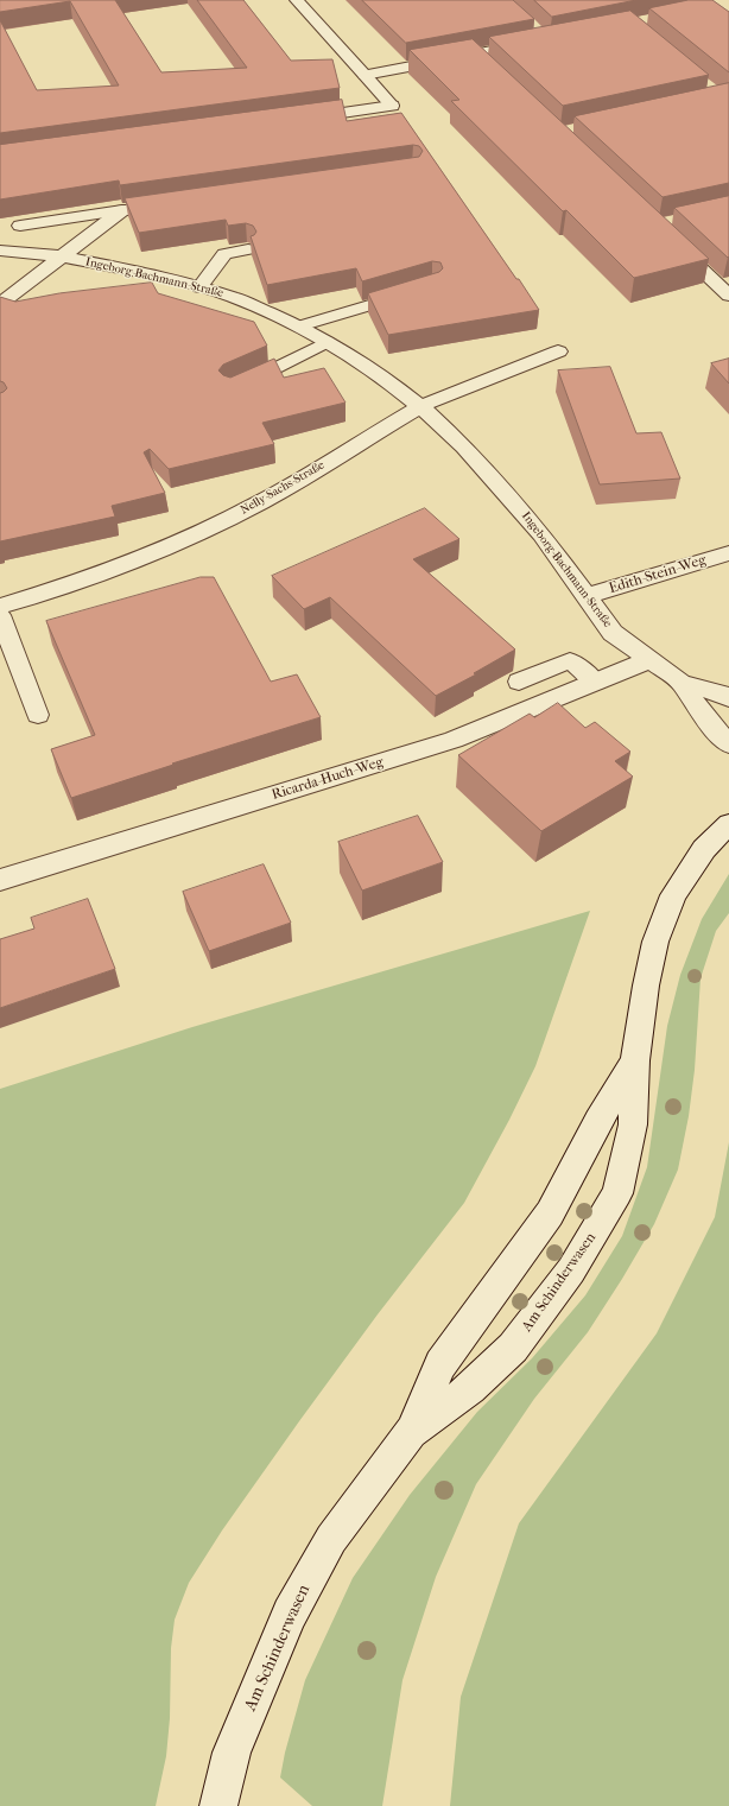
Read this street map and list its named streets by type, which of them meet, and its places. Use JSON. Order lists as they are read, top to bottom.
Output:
{
  "streets": {
    "street": [
      "Ingeborg-Bachmann-Straße",
      "Nelly-Sachs-Straße",
      "Edith-Stein-Weg",
      "Ricarda-Huch-Weg",
      "Am Schinderwasen"
    ]
  },
  "crossings": [
    ["Ingeborg-Bachmann-Straße", "Nelly-Sachs-Straße"],
    ["Ingeborg-Bachmann-Straße", "Edith-Stein-Weg"],
    ["Ingeborg-Bachmann-Straße", "Ricarda-Huch-Weg"]
  ]
}
